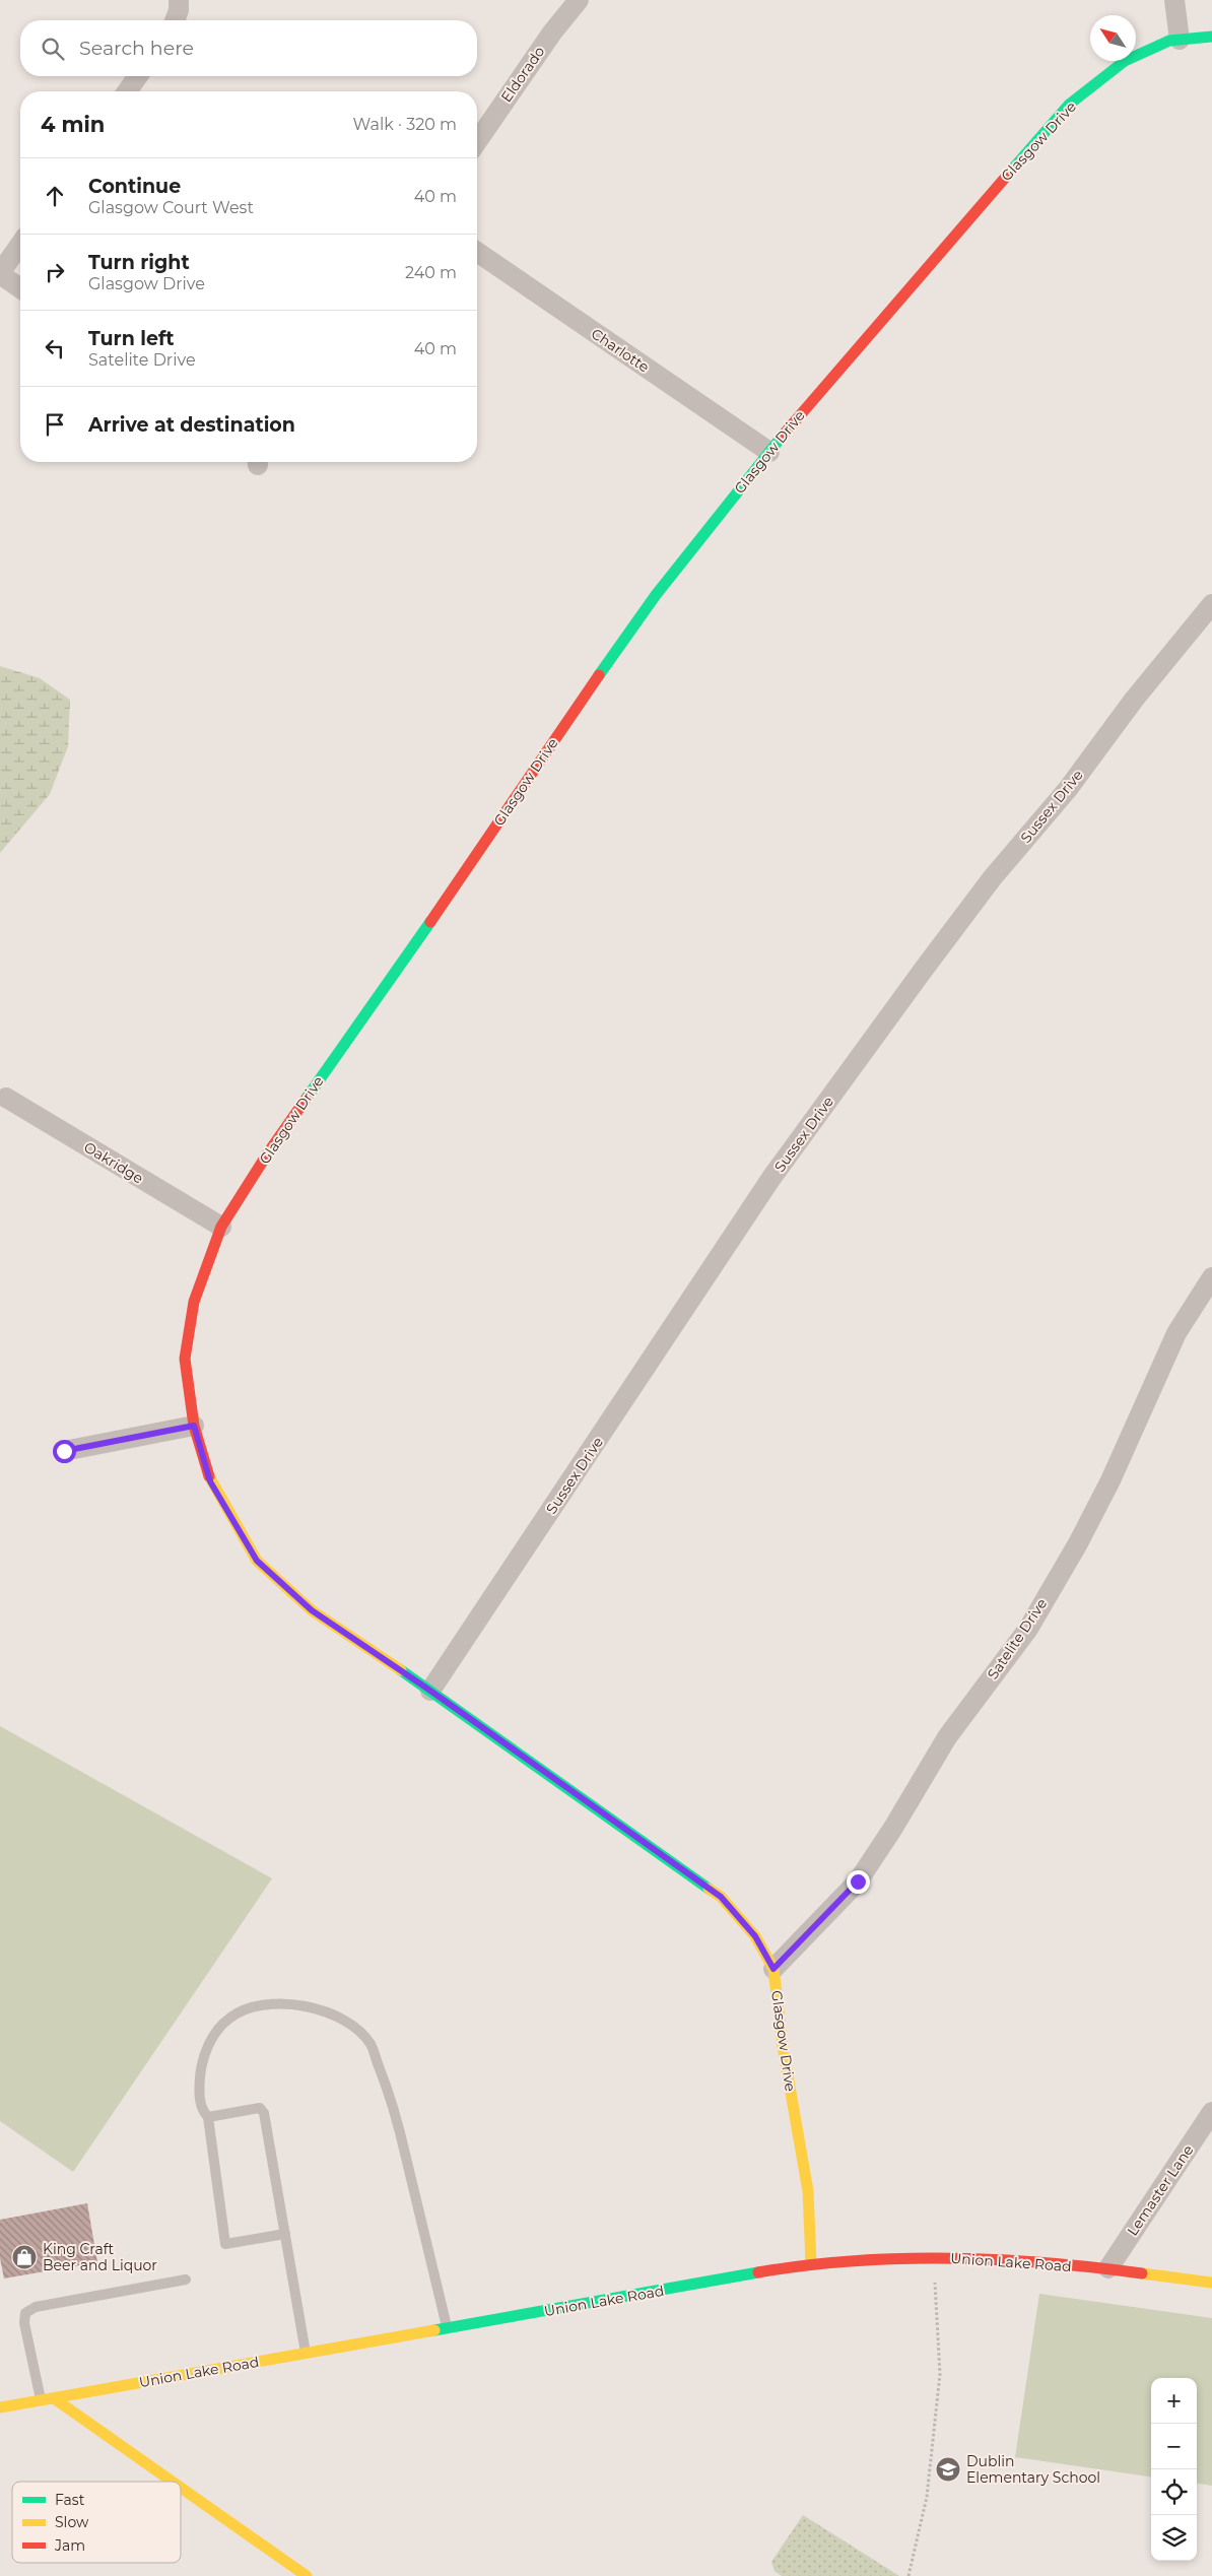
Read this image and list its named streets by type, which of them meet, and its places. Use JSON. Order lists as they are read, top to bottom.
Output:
{
  "streets": {
    "street": [
      "Eldorado",
      "Glasgow Drive",
      "Charlotte",
      "Sussex Drive",
      "Oakridge",
      "Satelite Drive",
      "Lemaster Lane",
      "Union Lake Road"
    ]
  },
  "crossings": [
    ["Glasgow Drive", "Charlotte"],
    ["Glasgow Drive", "Sussex Drive"],
    ["Glasgow Drive", "Oakridge"],
    ["Glasgow Drive", "Satelite Drive"],
    ["Glasgow Drive", "Union Lake Road"],
    ["Lemaster Lane", "Union Lake Road"]
  ],
  "places": {
    "shop": ["King Craft Beer and Liquor"],
    "school or university": ["Dublin Elementary School"]
  },
  "legend": ["Fast", "Slow", "Jam"],
  "north": "top left",
  "page": {
    "search": "Search here",
    "heading": ["4 min", "Walk · 320 m"],
    "list": [
      ["Continue", "Glasgow Court West", "40 m"],
      ["Turn right", "Glasgow Drive", "240 m"],
      ["Turn left", "Satelite Drive", "40 m"],
      "Arrive at destination"
    ],
    "map_buttons": ["+", "−"]
  }
}
